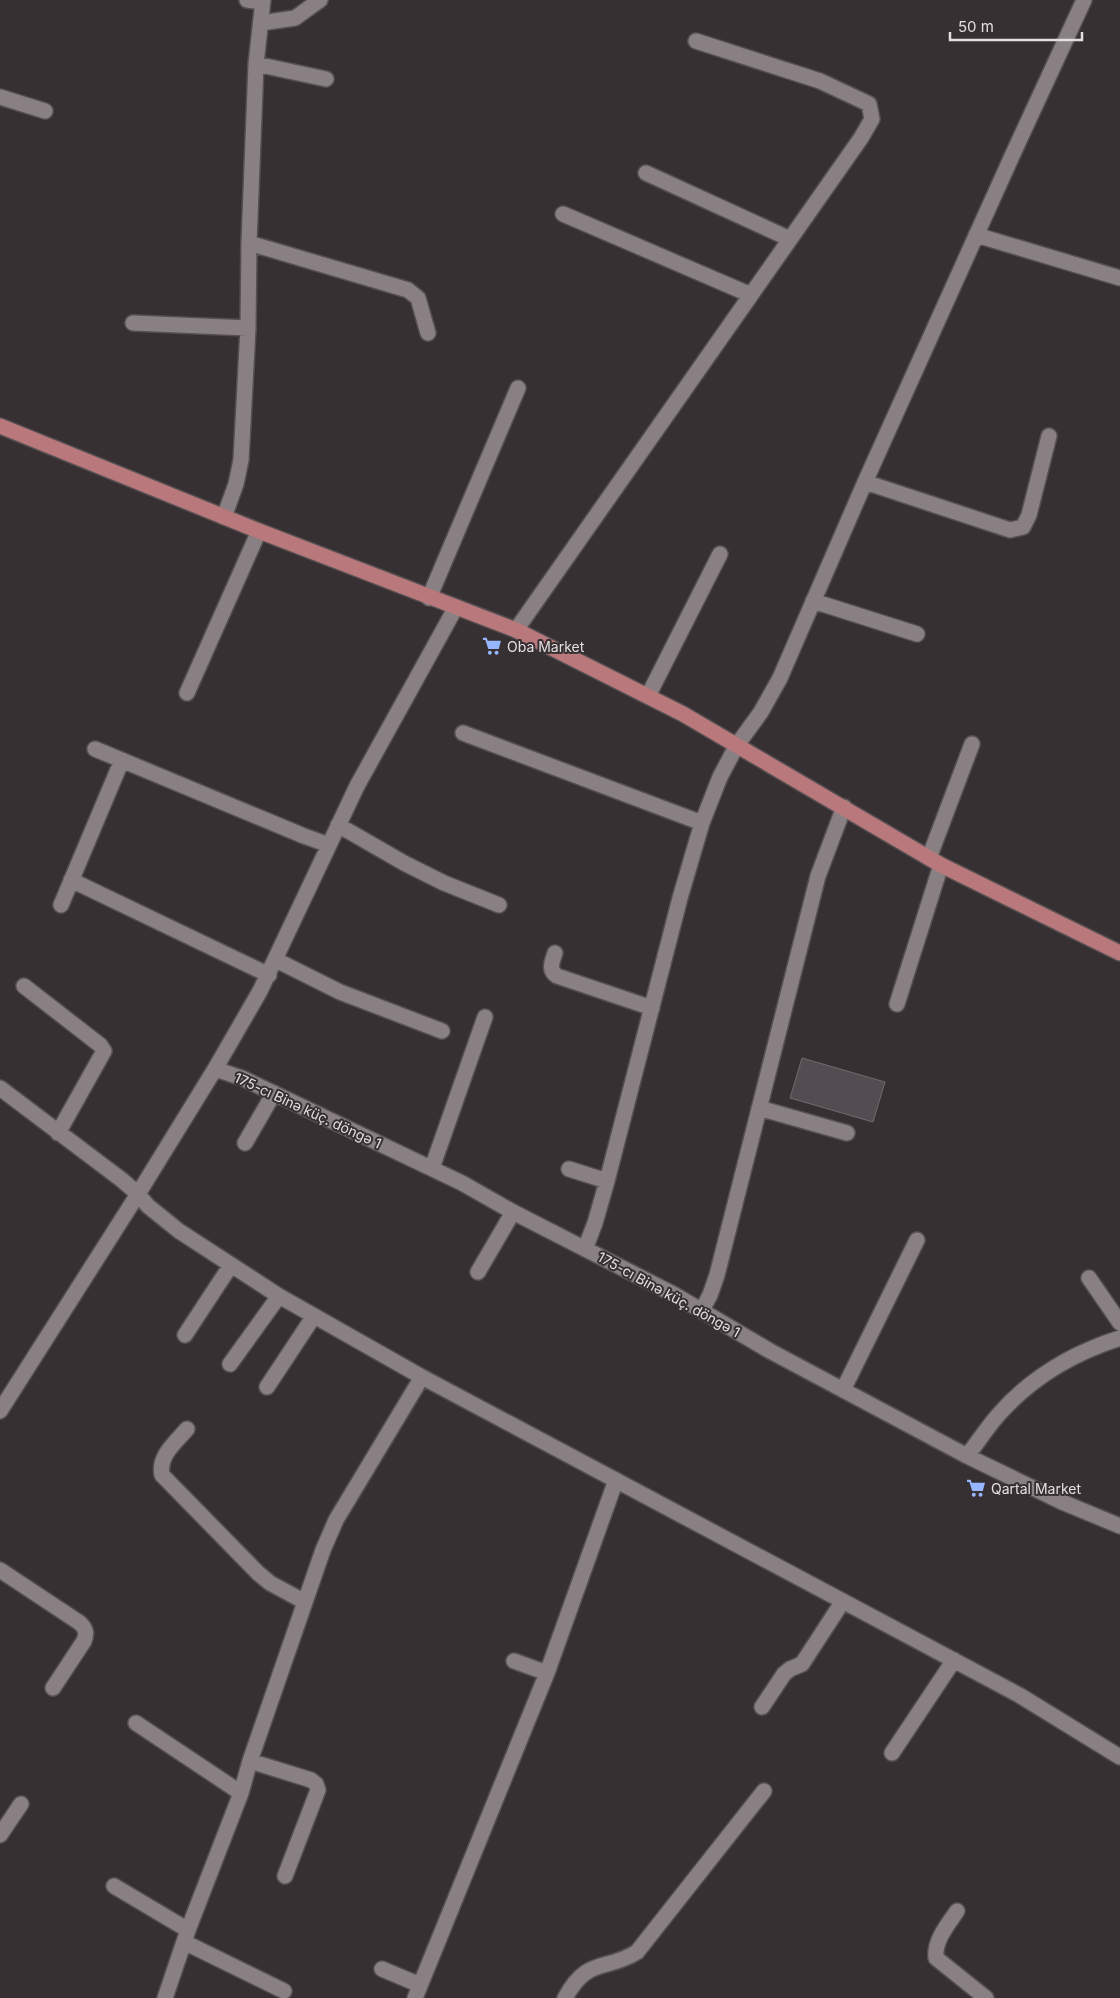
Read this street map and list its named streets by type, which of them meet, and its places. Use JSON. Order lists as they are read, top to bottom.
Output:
{
  "streets": {
    "street": ["175-cı Binə küç. döngə 1"]
  },
  "places": {
    "supermarket": ["Oba Market", "Qartal Market"]
  },
  "scale_bar": "50 m"
}
